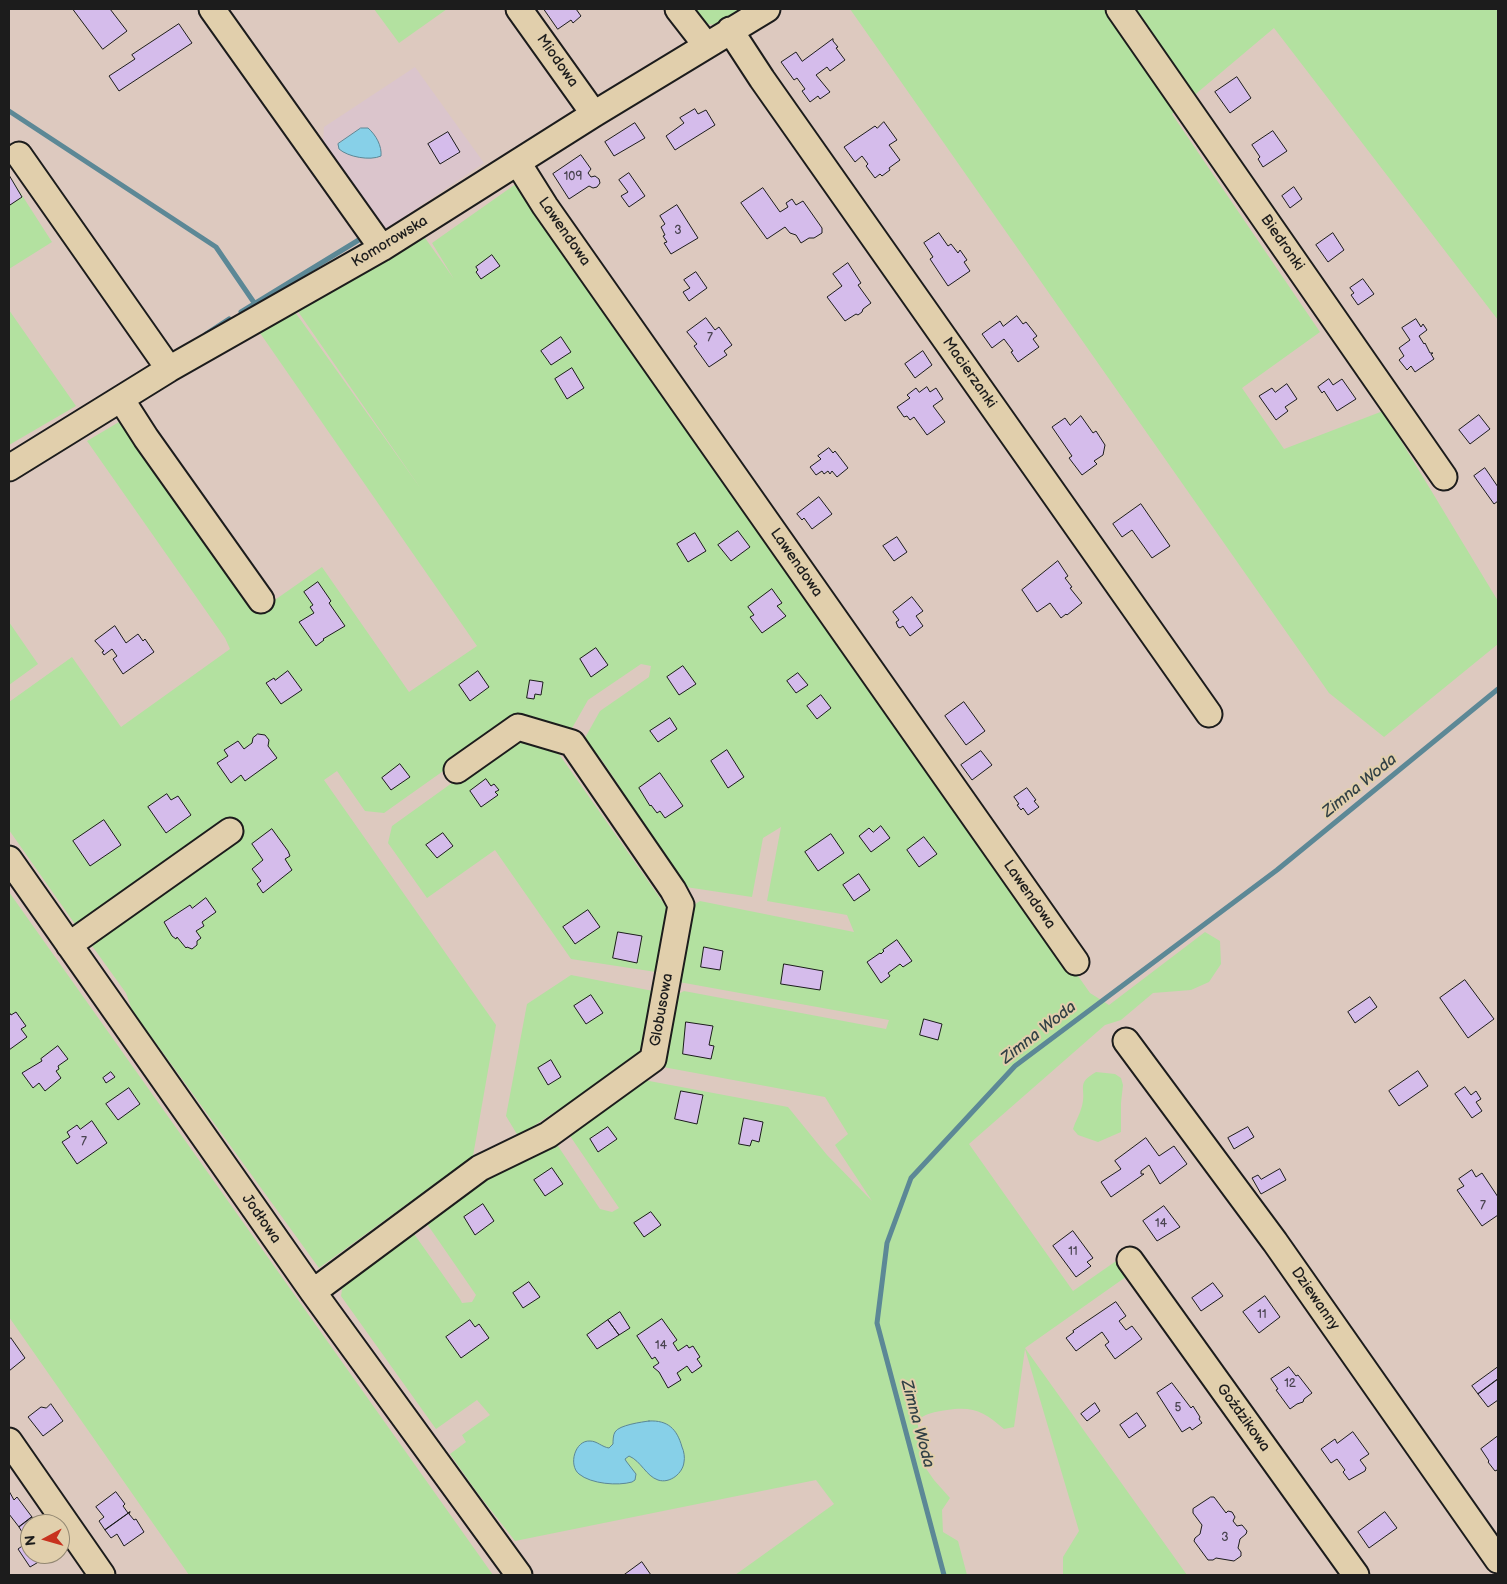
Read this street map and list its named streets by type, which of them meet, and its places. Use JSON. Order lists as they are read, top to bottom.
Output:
{
  "streets": {
    "street": [
      "Miodowa",
      "Lawendowa",
      "Komorowska",
      "Biedronki",
      "Macierzanki",
      "Globusowa",
      "Jodłowa",
      "Dziewanny",
      "Goździkowa"
    ]
  },
  "crossings": [
    ["Miodowa", "Komorowska"],
    ["Lawendowa", "Komorowska"],
    ["Komorowska", "Macierzanki"],
    ["Globusowa", "Jodłowa"]
  ],
  "water": ["Zimna Woda"],
  "house_numbers": [
    "109",
    "3",
    "7",
    "7",
    "7",
    "14",
    "11",
    "11",
    "14",
    "12",
    "5",
    "3"
  ],
  "north": "left"
}
